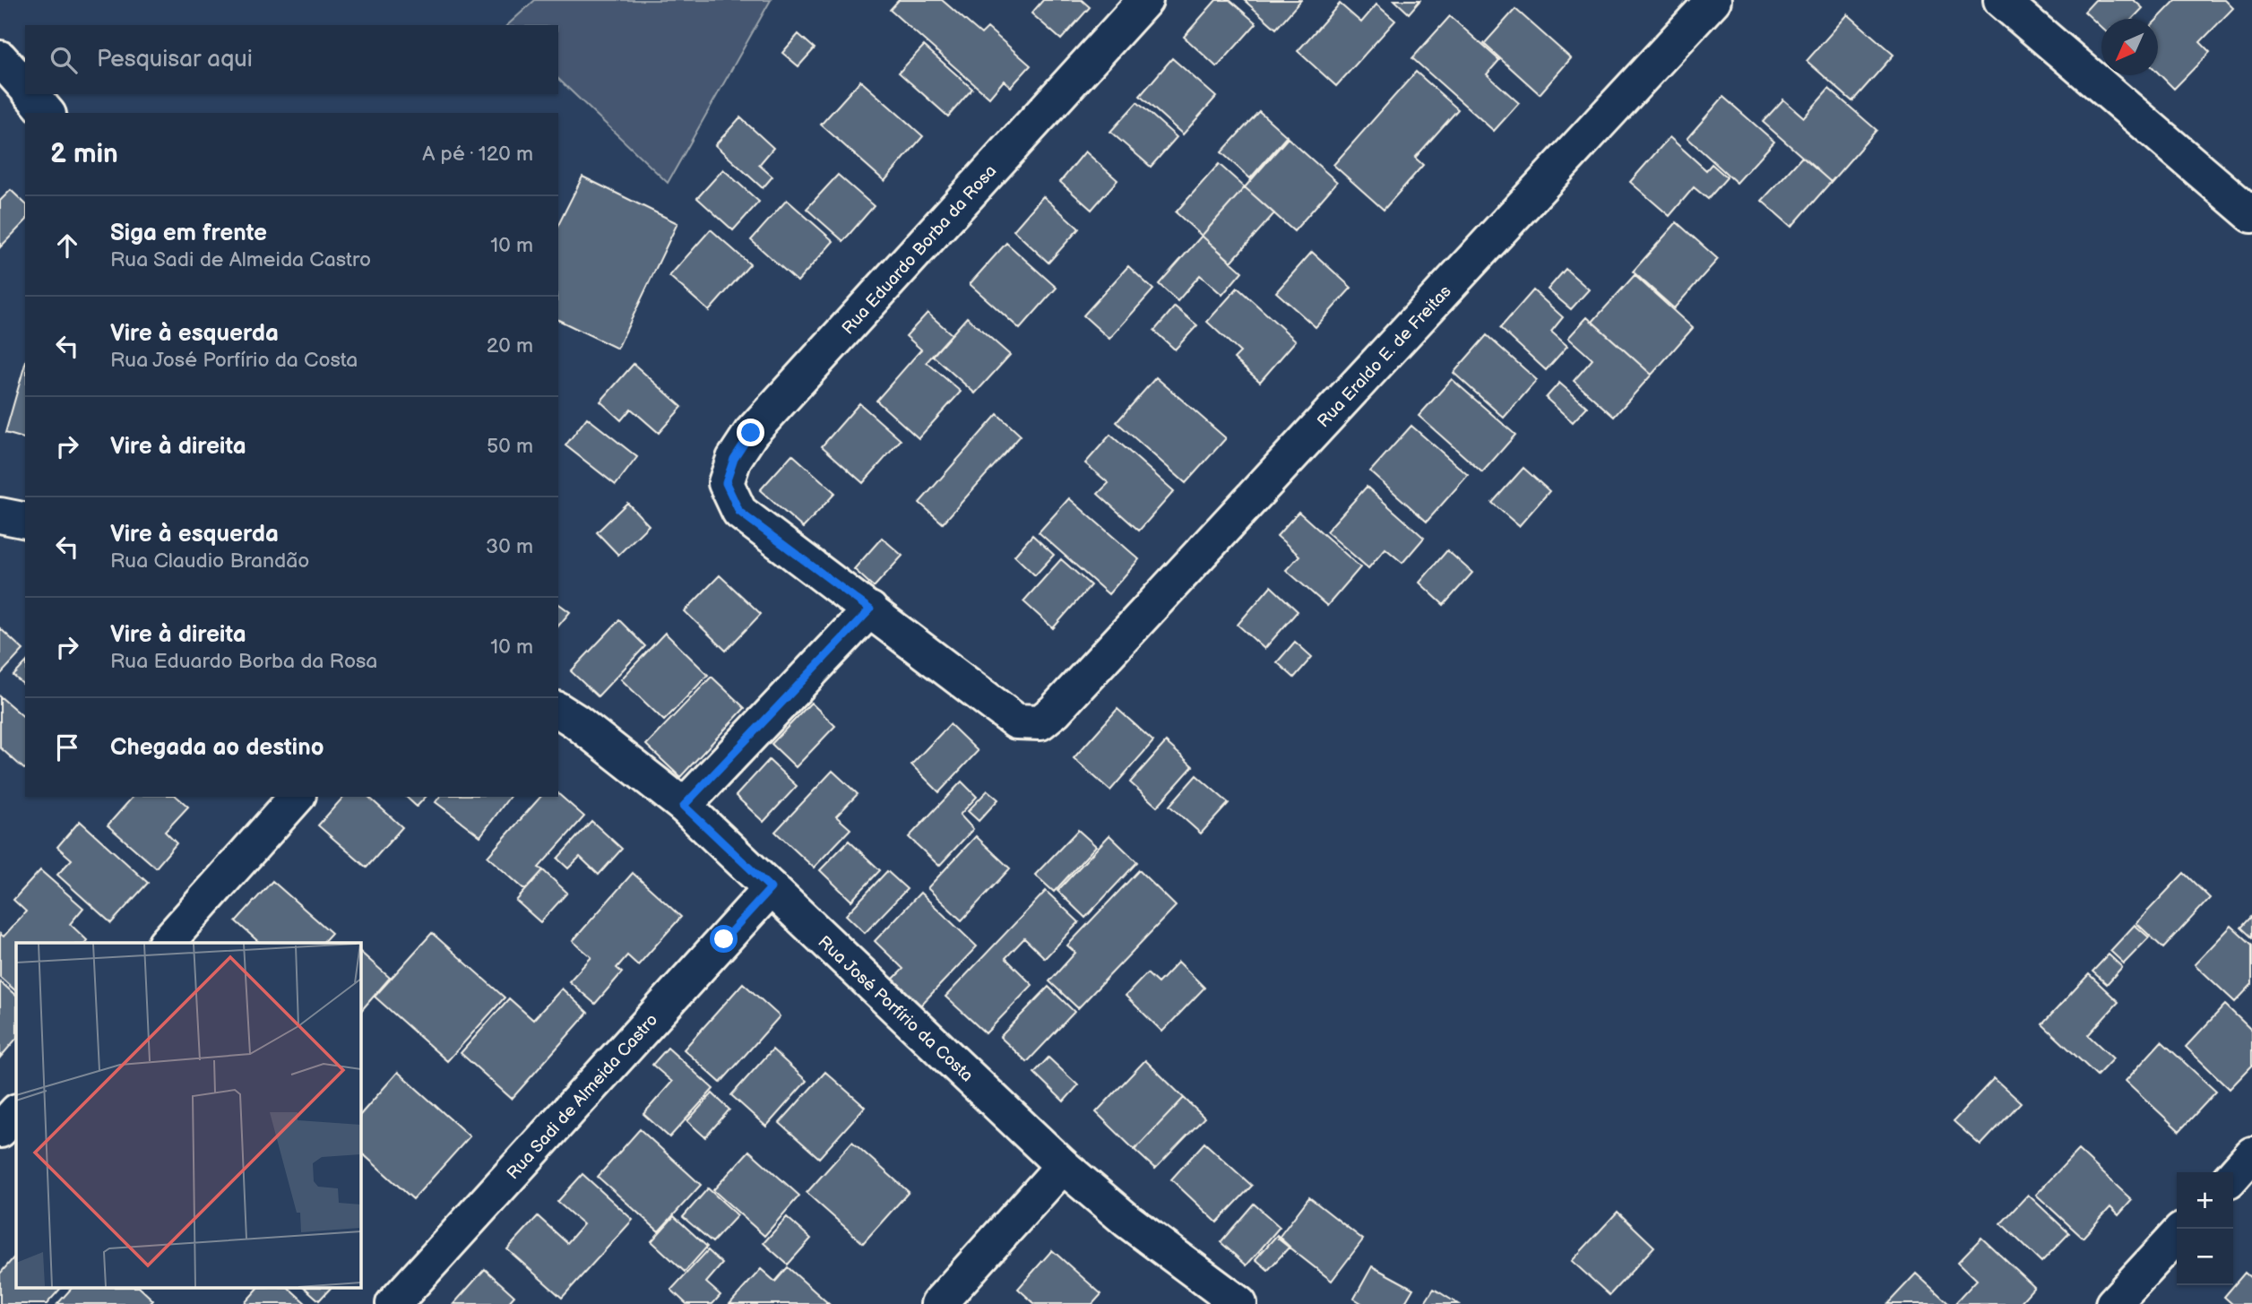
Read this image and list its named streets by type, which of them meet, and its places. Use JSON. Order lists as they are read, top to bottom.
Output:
{
  "streets": {
    "street": [
      "Rua Eduardo Borba da Rosa",
      "Rua Eraldo E. de Freitas",
      "Rua José Porfírio da Costa",
      "Rua Sadi de Almeida Castro"
    ]
  },
  "crossings": [
    ["Rua Eduardo Borba da Rosa", "Rua Eraldo E. de Freitas"],
    ["Rua José Porfírio da Costa", "Rua Sadi de Almeida Castro"]
  ],
  "north": "bottom left",
  "page": {
    "search": "Pesquisar aqui",
    "heading": ["2 min", "A pé · 120 m"],
    "list": [
      ["Siga em frente", "Rua Sadi de Almeida Castro", "10 m"],
      ["Vire à esquerda", "Rua José Porfírio da Costa", "20 m"],
      ["Vire à direita", "50 m"],
      ["Vire à esquerda", "Rua Claudio Brandão", "30 m"],
      ["Vire à direita", "Rua Eduardo Borba da Rosa", "10 m"],
      "Chegada ao destino"
    ],
    "map_buttons": ["+", "−"]
  }
}
